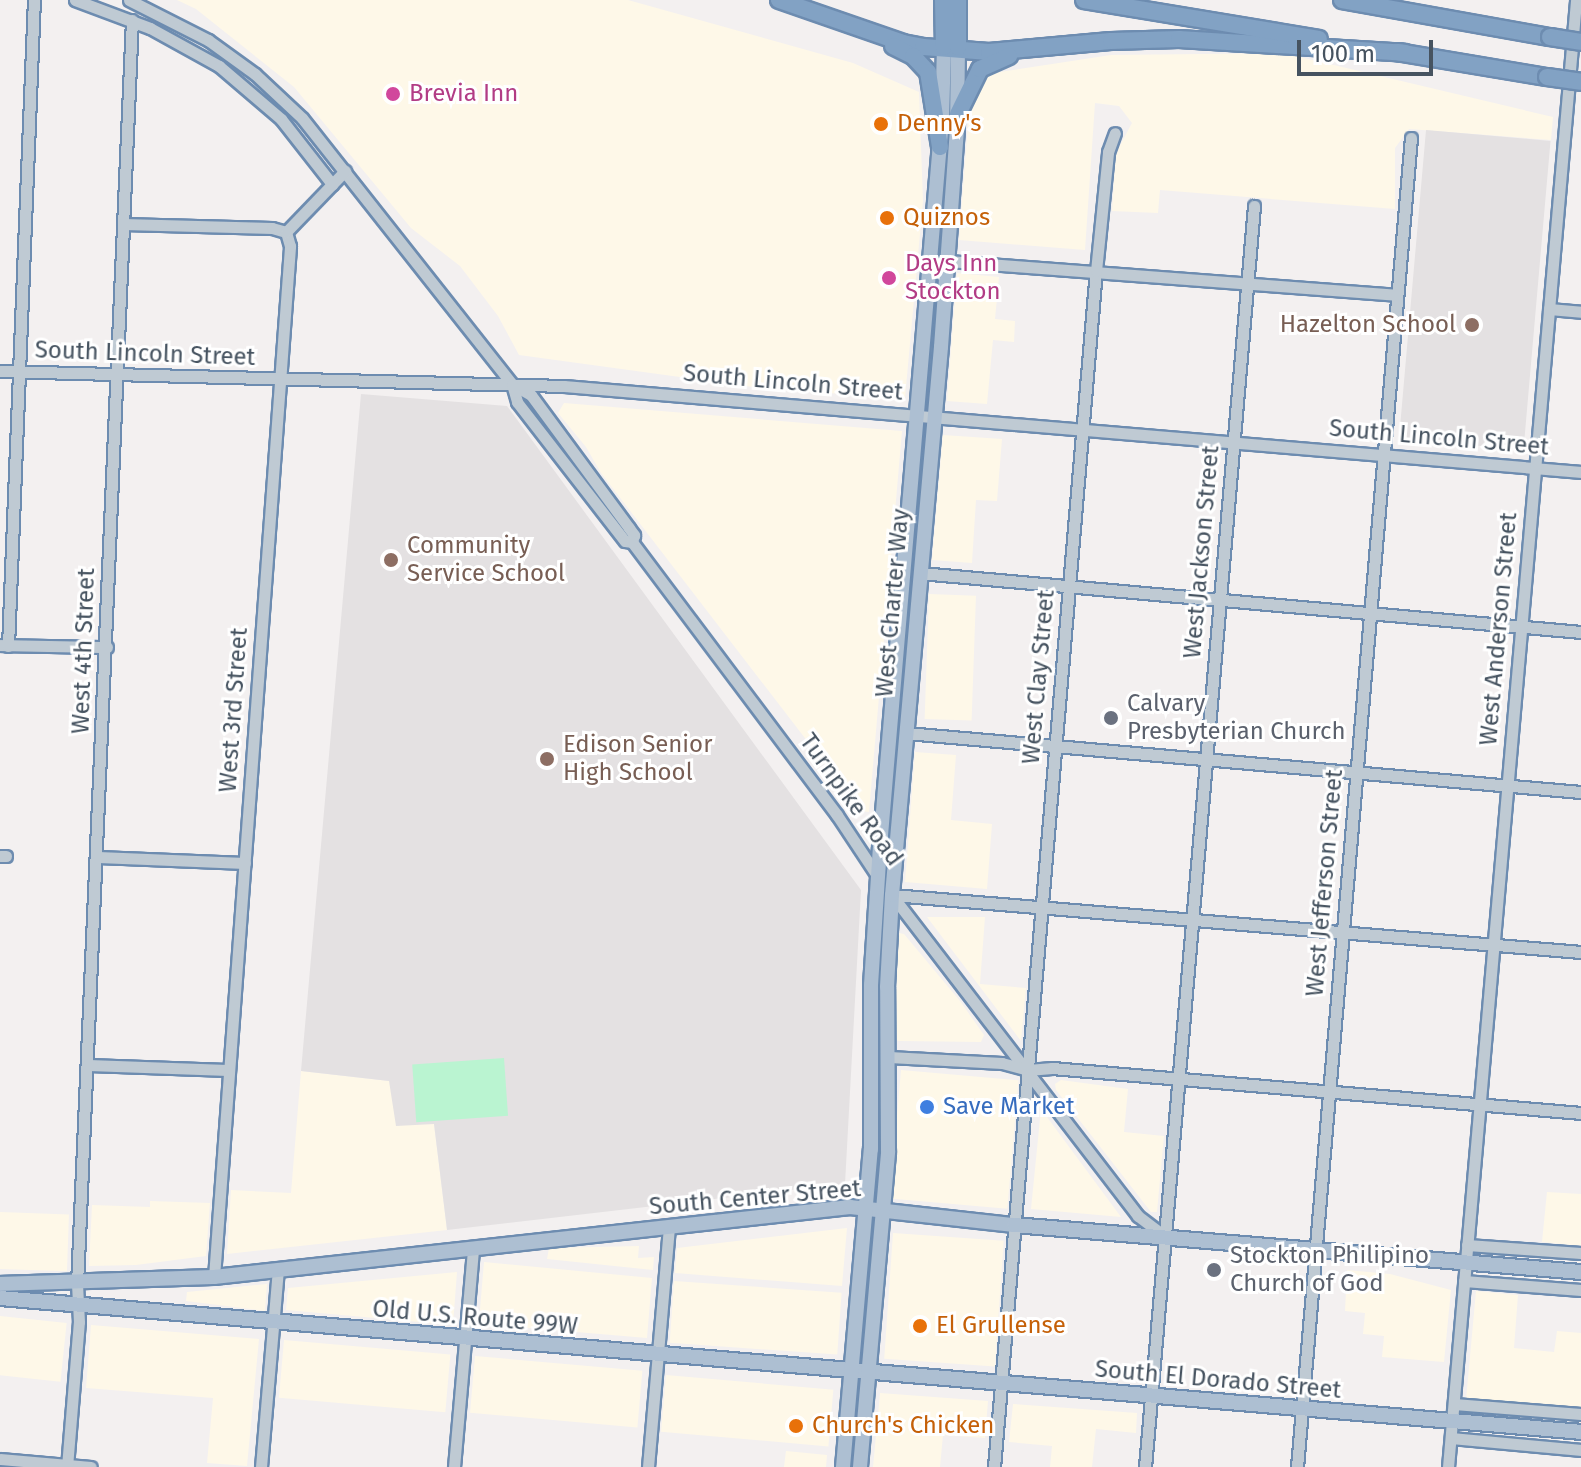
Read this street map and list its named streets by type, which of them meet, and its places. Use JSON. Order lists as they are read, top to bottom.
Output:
{
  "streets": {
    "highway": ["West Charter Way"],
    "main road": ["South Center Street", "Old U.S. Route 99W", "South El Dorado Street"],
    "street": [
      "South Lincoln Street",
      "West Jackson Street",
      "West Anderson Street",
      "West 4th Street",
      "West Clay Street",
      "West 3rd Street",
      "Turnpike Road",
      "West Jefferson Street"
    ]
  },
  "crossings": [
    ["South Lincoln Street", "West Jackson Street"],
    ["South Lincoln Street", "West Charter Way"],
    ["South Lincoln Street", "West Anderson Street"],
    ["South Lincoln Street", "West 4th Street"],
    ["South Lincoln Street", "West Clay Street"],
    ["South Lincoln Street", "West 3rd Street"],
    ["South Lincoln Street", "Turnpike Road"],
    ["South Lincoln Street", "West Jefferson Street"],
    ["West Jackson Street", "Turnpike Road"],
    ["West Jackson Street", "South Center Street"],
    ["West Jackson Street", "South El Dorado Street"],
    ["West Charter Way", "Turnpike Road"],
    ["West Charter Way", "South Center Street"],
    ["West Charter Way", "Old U.S. Route 99W"],
    ["West Charter Way", "South El Dorado Street"],
    ["West Anderson Street", "South Center Street"],
    ["West Anderson Street", "South El Dorado Street"],
    ["West 4th Street", "South Center Street"],
    ["West 4th Street", "Old U.S. Route 99W"],
    ["West Clay Street", "Turnpike Road"],
    ["West Clay Street", "South Center Street"],
    ["West Clay Street", "South El Dorado Street"],
    ["West 3rd Street", "South Center Street"],
    ["Turnpike Road", "South Center Street"],
    ["West Jefferson Street", "South Center Street"],
    ["West Jefferson Street", "South El Dorado Street"],
    ["Old U.S. Route 99W", "South El Dorado Street"]
  ],
  "places": [
    "Brevia Inn",
    "Denny's",
    "Quiznos",
    "Days Inn Stockton",
    "Hazelton School",
    "Community Service School",
    "Calvary Presbyterian Church",
    "Edison Senior High School",
    "Save Market",
    "Stockton Philipino Church of God",
    "El Grullense",
    "Church's Chicken"
  ],
  "scale_bar": "100 m"
}
